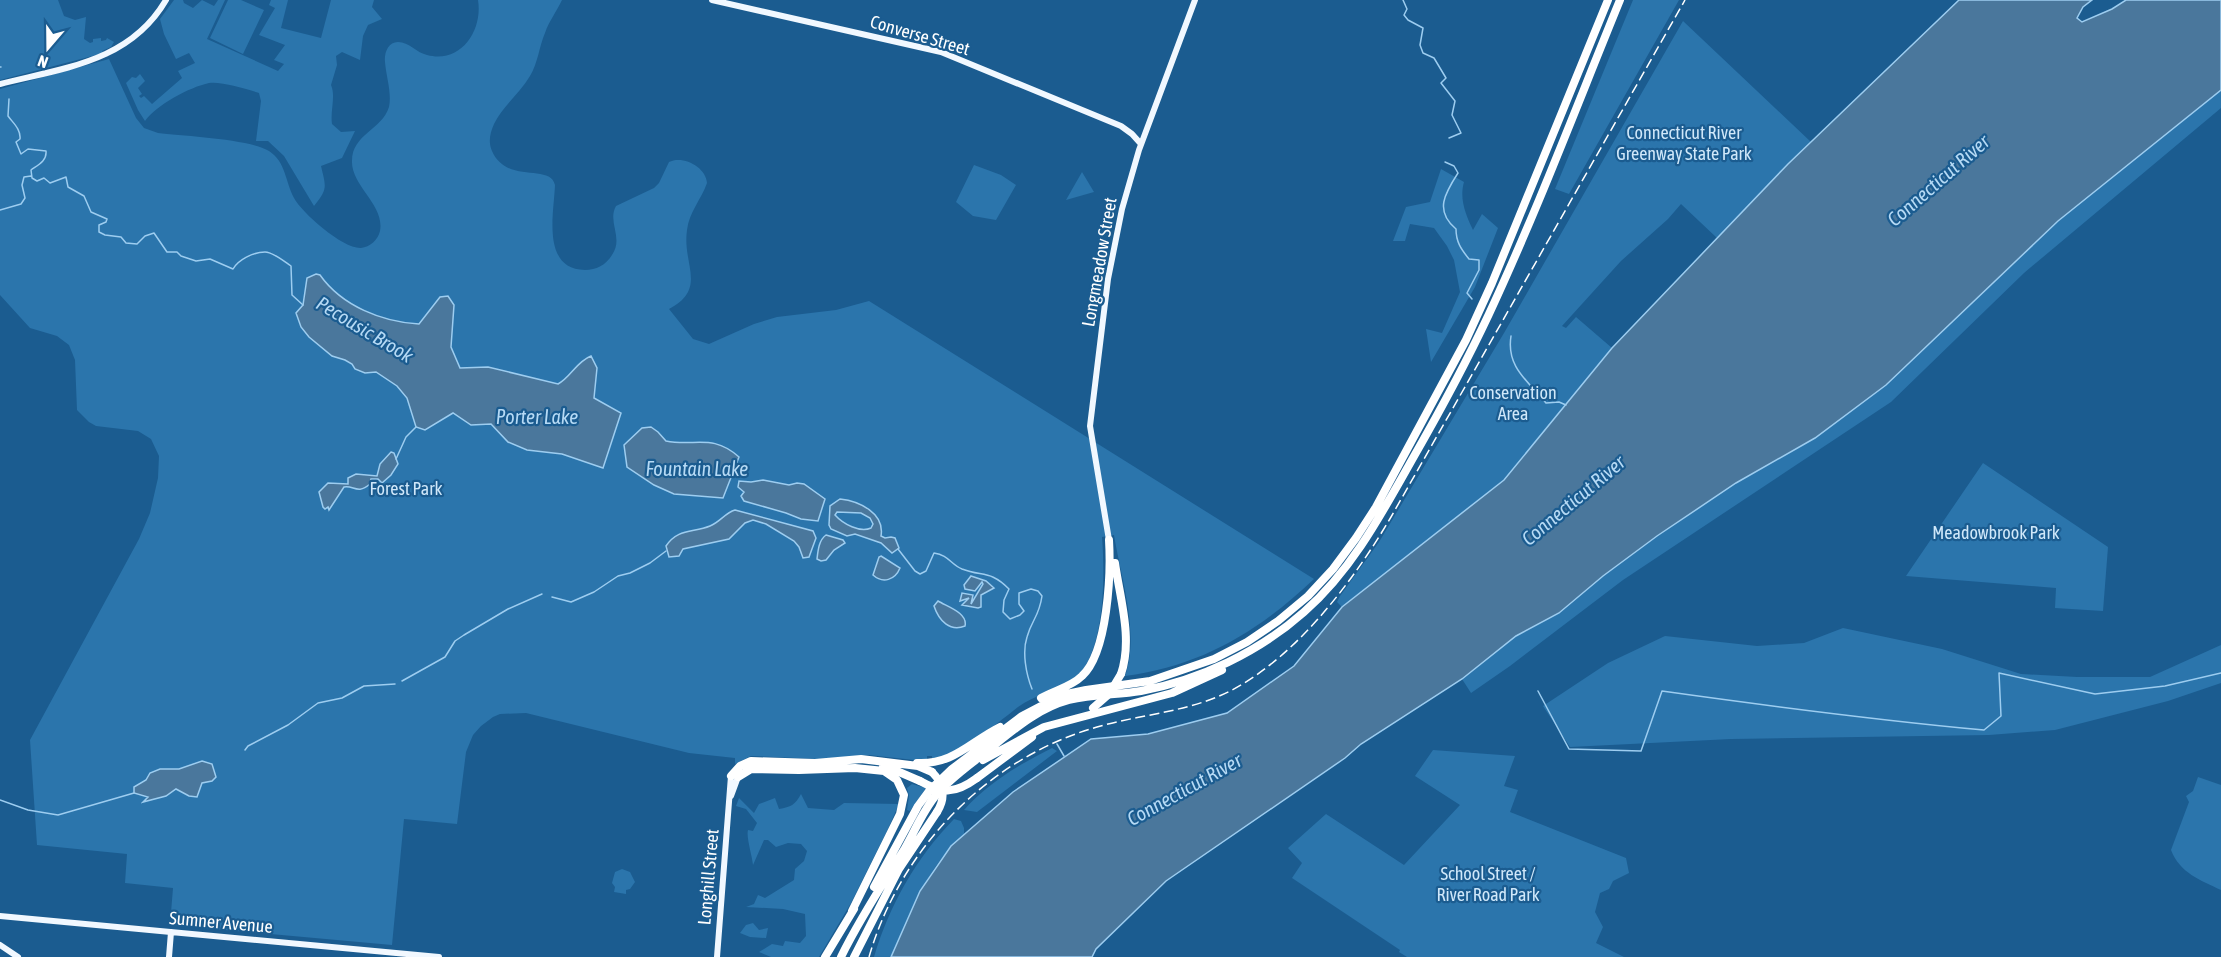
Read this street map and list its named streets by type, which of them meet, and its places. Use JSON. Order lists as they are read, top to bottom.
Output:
{
  "streets": {
    "main road": [
      "Converse Street",
      "Longmeadow Street",
      "Longhill Street",
      "Sumner Avenue"
    ]
  },
  "crossings": [
    ["Converse Street", "Longmeadow Street"]
  ],
  "water": [
    "Connecticut River",
    "Pecousic Brook",
    "Porter Lake",
    "Fountain Lake"
  ],
  "parks": [
    "Connecticut River Greenway State Park",
    "Conservation Area",
    "Forest Park",
    "Meadowbrook Park",
    "School Street / River Road Park"
  ],
  "north": "bottom"
}
